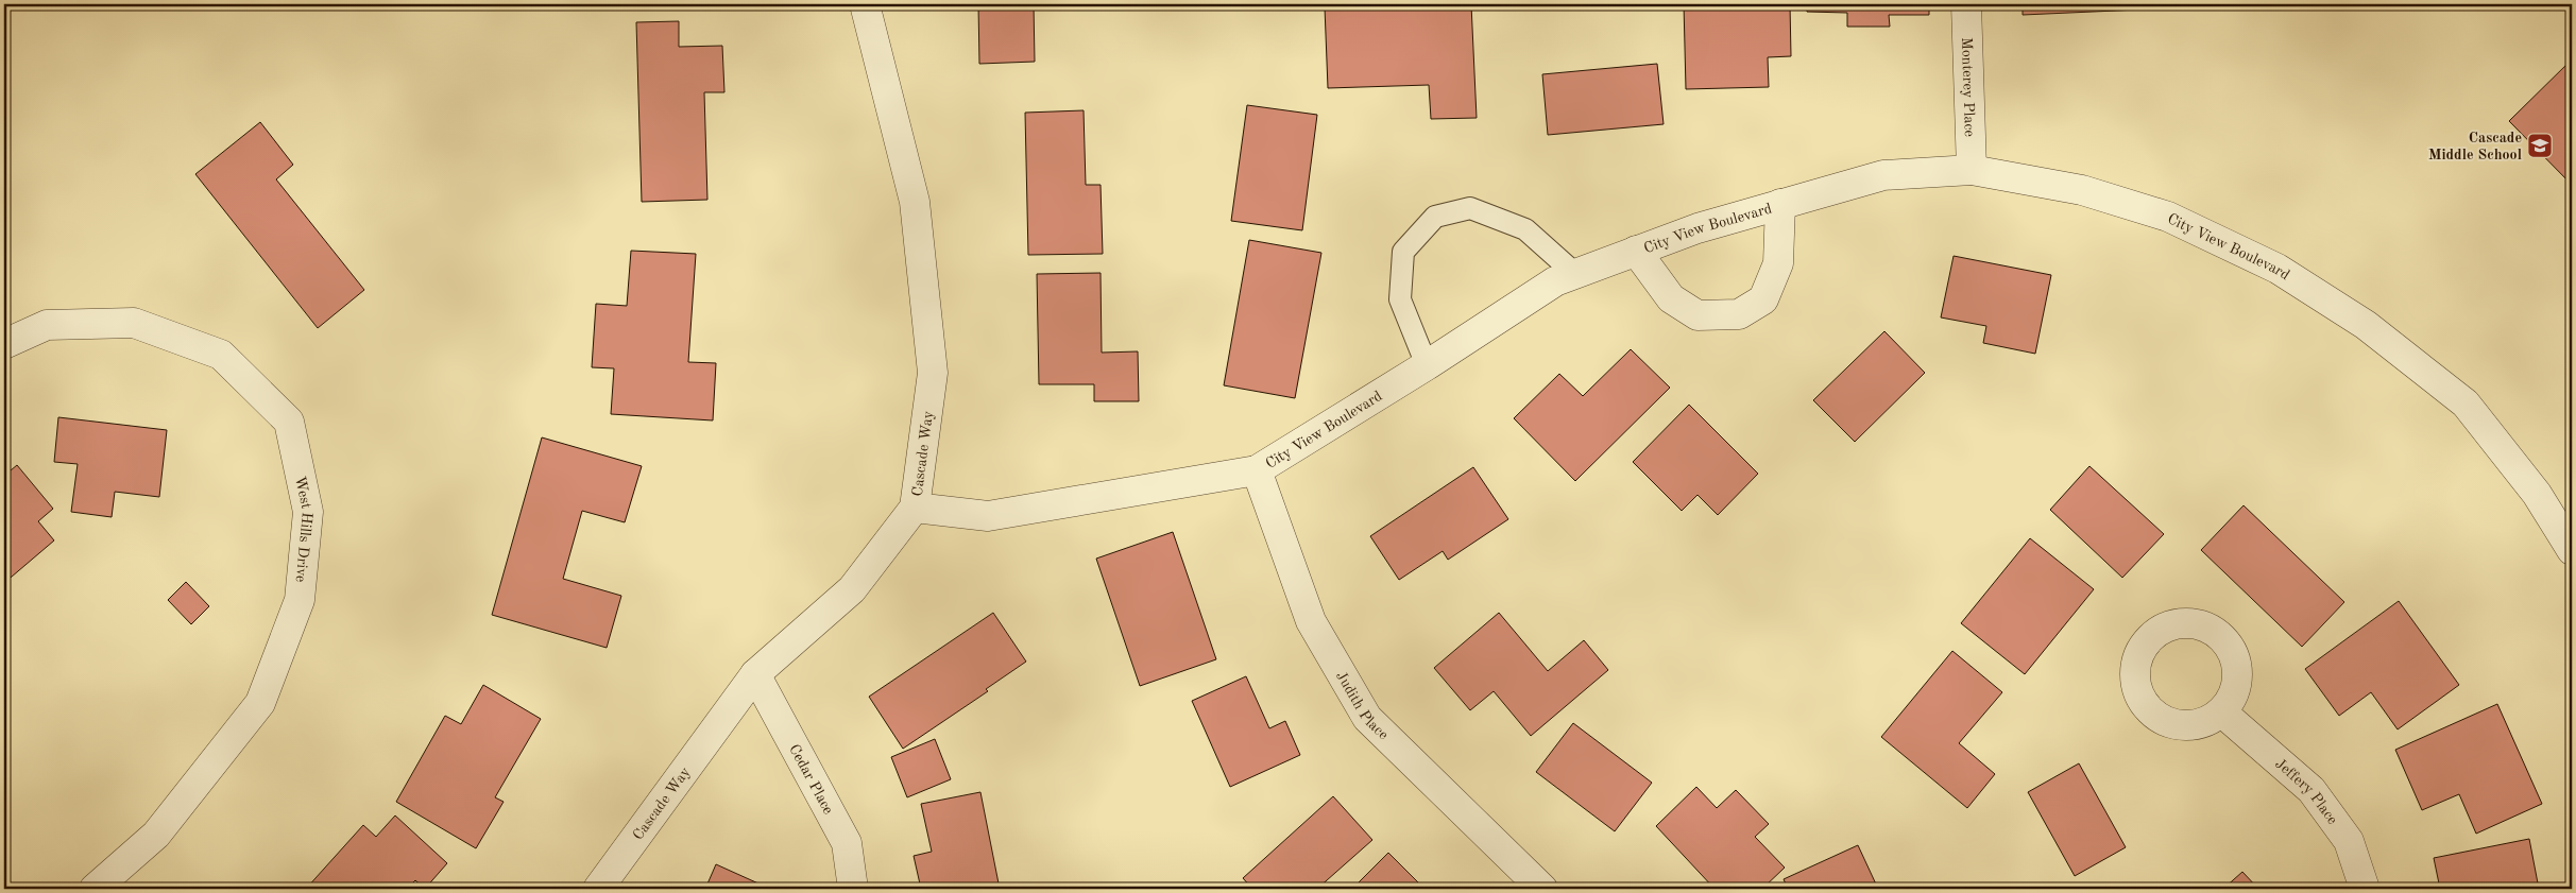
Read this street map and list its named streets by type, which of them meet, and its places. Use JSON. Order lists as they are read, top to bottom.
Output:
{
  "streets": {
    "street": [
      "Monterey Place",
      "City View Boulevard",
      "Cascade Way",
      "West Hills Drive",
      "Judith Place",
      "Cedar Place",
      "Jeffery Place"
    ]
  },
  "crossings": [
    ["Monterey Place", "City View Boulevard"],
    ["City View Boulevard", "Cascade Way"],
    ["City View Boulevard", "Judith Place"],
    ["Cascade Way", "Cedar Place"]
  ],
  "places": {
    "school or university": ["Cascade Middle School"]
  }
}
